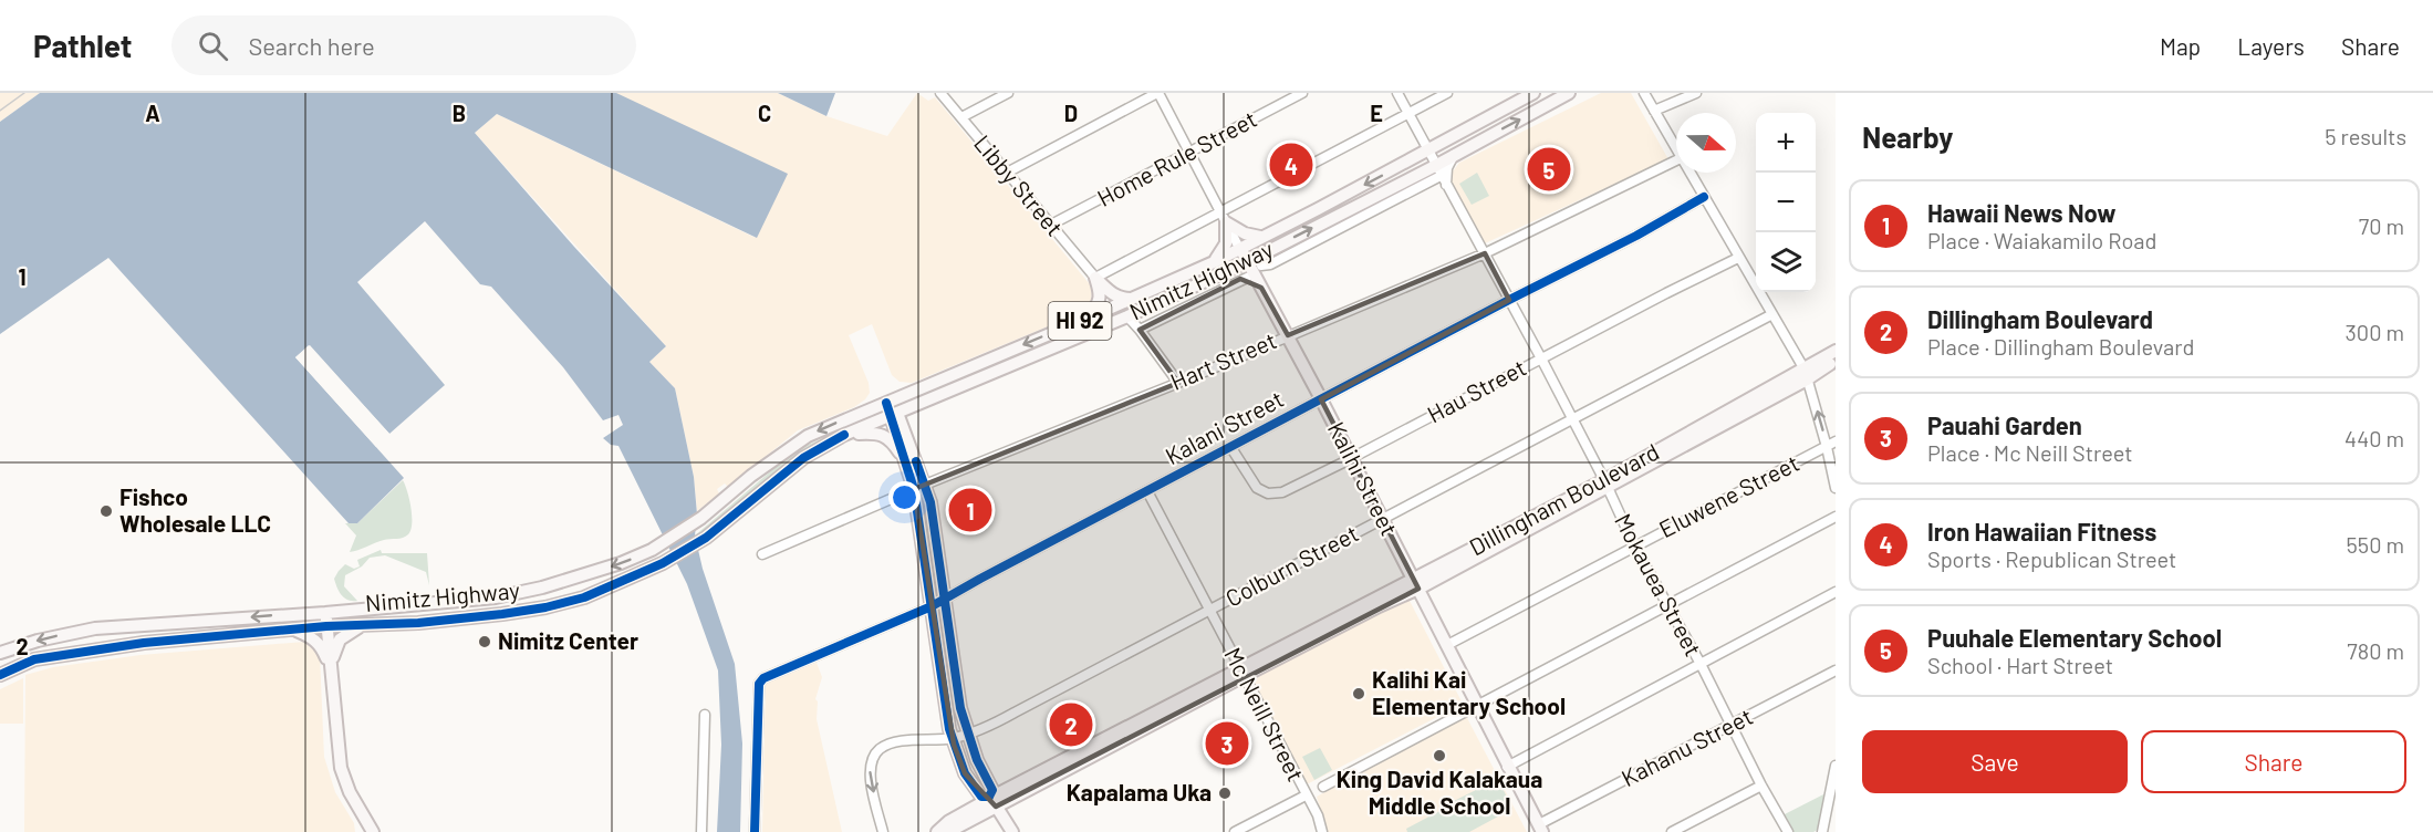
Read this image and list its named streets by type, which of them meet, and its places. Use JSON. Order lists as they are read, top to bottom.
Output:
{
  "streets": {
    "main road": [
      "Nimitz Highway",
      "HI 92",
      "Kalihi Street",
      "Dillingham Boulevard"
    ],
    "street": [
      "Home Rule Street",
      "Libby Street",
      "Hart Street",
      "Hau Street",
      "Kalani Street",
      "Eluwene Street",
      "Colburn Street",
      "Mokauea Street",
      "Mc Neill Street",
      "Kahanu Street"
    ]
  },
  "crossings": [
    ["Home Rule Street", "Libby Street"],
    ["Home Rule Street", "Kalihi Street"],
    ["Nimitz Highway", "Kalihi Street"],
    ["Nimitz Highway", "Mokauea Street"],
    ["Hart Street", "Kalihi Street"],
    ["Hart Street", "Mokauea Street"],
    ["Hau Street", "Kalani Street"],
    ["Hau Street", "Kalihi Street"],
    ["Hau Street", "Mokauea Street"],
    ["Kalani Street", "Kalihi Street"],
    ["Kalani Street", "Mokauea Street"],
    ["Kalani Street", "Mc Neill Street"],
    ["Kalihi Street", "Eluwene Street"],
    ["Kalihi Street", "Dillingham Boulevard"],
    ["Kalihi Street", "Colburn Street"],
    ["Kalihi Street", "Kahanu Street"],
    ["Eluwene Street", "Mokauea Street"],
    ["Dillingham Boulevard", "Mokauea Street"],
    ["Dillingham Boulevard", "Mc Neill Street"],
    ["Colburn Street", "Mokauea Street"],
    ["Colburn Street", "Mc Neill Street"],
    ["Mokauea Street", "Kahanu Street"]
  ],
  "places": [
    "Fishco Wholesale LLC",
    "Nimitz Center",
    "Kalihi Kai Elementary School",
    "King David Kalakaua Middle School",
    "Kapalama Uka"
  ],
  "north": "right",
  "page": {
    "header": "Pathlet",
    "search": "Search here",
    "nav": ["Map", "Layers", "Share"],
    "heading": ["Nearby", "5 results"],
    "map_buttons": ["+", "−"],
    "pins": [
      "4",
      "5",
      "1",
      "2",
      "3"
    ],
    "list": [
      {
        "mark": "1",
        "name": "Hawaii News Now",
        "note": "Place · Waiakamilo Road",
        "value": "70 m"
      },
      {
        "mark": "2",
        "name": "Dillingham Boulevard",
        "note": "Place · Dillingham Boulevard",
        "value": "300 m"
      },
      {
        "mark": "3",
        "name": "Pauahi Garden",
        "note": "Place · Mc Neill Street",
        "value": "440 m"
      },
      {
        "mark": "4",
        "name": "Iron Hawaiian Fitness",
        "note": "Sports · Republican Street",
        "value": "550 m"
      },
      {
        "mark": "5",
        "name": "Puuhale Elementary School",
        "note": "School · Hart Street",
        "value": "780 m"
      }
    ],
    "buttons": ["Save", "Share"]
  },
  "grid": {
    "columns": [
      "A",
      "B",
      "C",
      "D",
      "E"
    ],
    "rows": ["1", "2"]
  }
}
